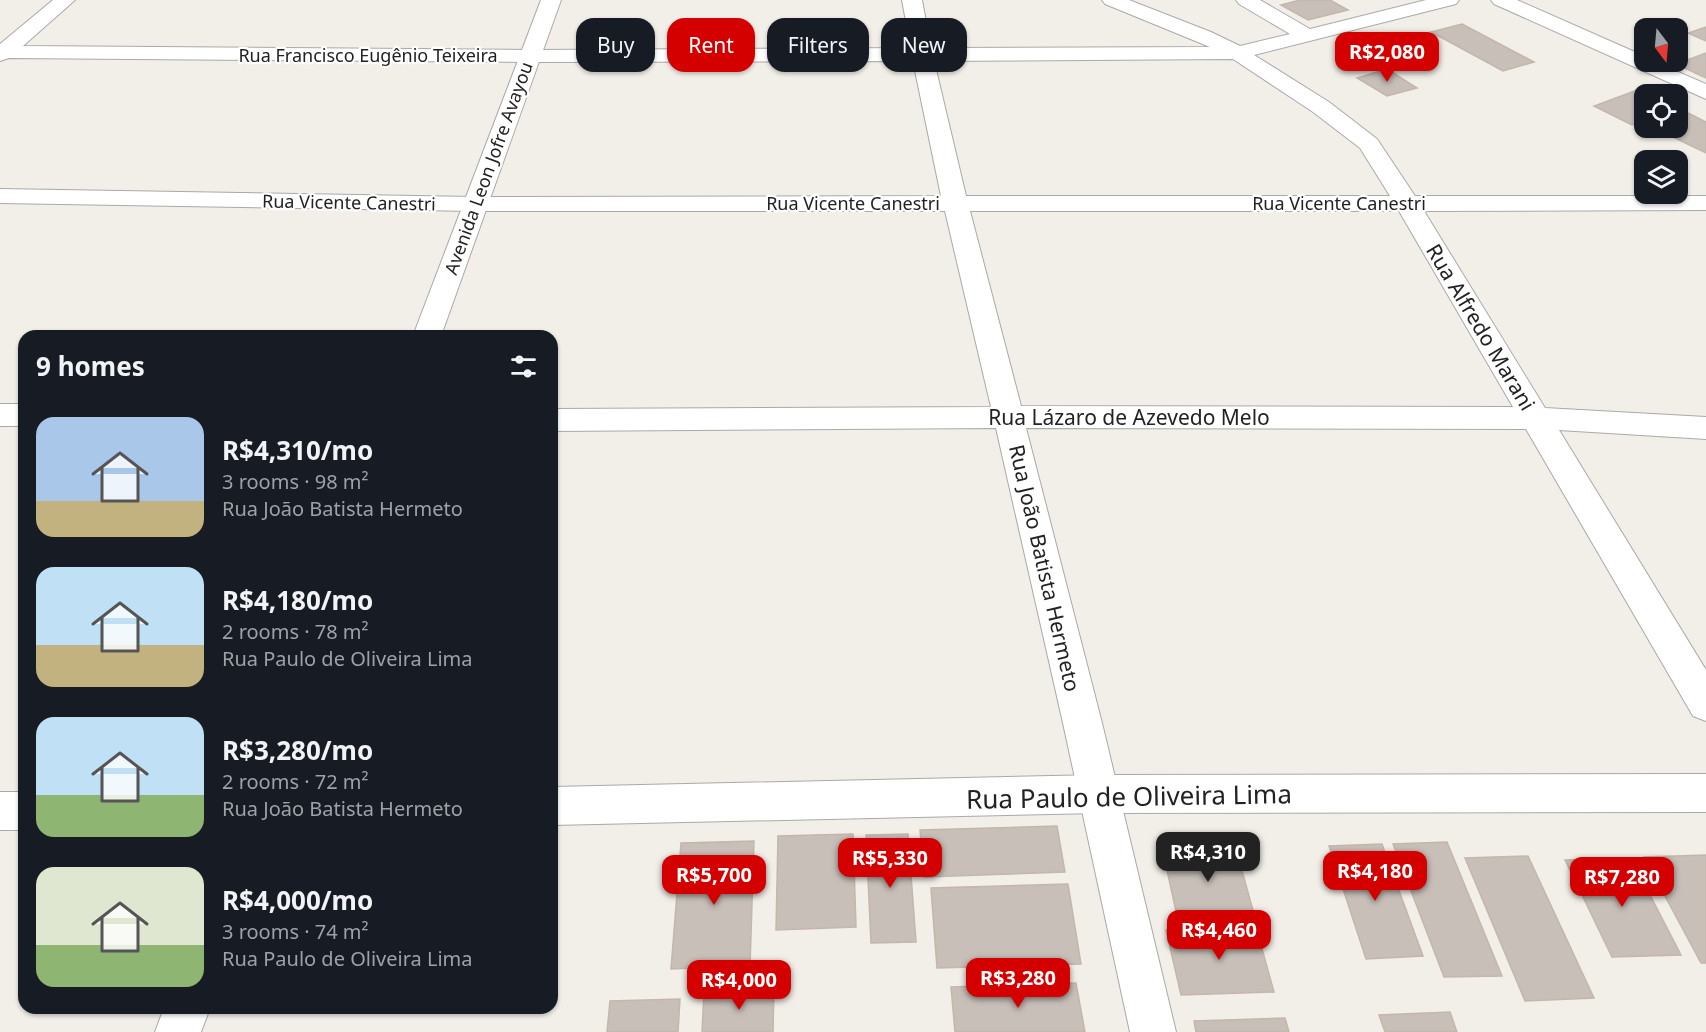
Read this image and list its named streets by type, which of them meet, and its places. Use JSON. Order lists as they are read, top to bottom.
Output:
{
  "streets": {
    "street": [
      "Rua Francisco Eugênio Teixeira",
      "Avenida Leon Jofre Avayou",
      "Rua Vicente Canestri",
      "Rua Alfredo Marani",
      "Rua Lázaro de Azevedo Melo",
      "Rua João Batista Hermeto",
      "Rua Paulo de Oliveira Lima"
    ]
  },
  "crossings": [
    ["Rua Francisco Eugênio Teixeira", "Avenida Leon Jofre Avayou"],
    ["Rua Francisco Eugênio Teixeira", "Rua Alfredo Marani"],
    ["Avenida Leon Jofre Avayou", "Rua Vicente Canestri"],
    ["Rua Vicente Canestri", "Rua Alfredo Marani"],
    ["Rua Vicente Canestri", "Rua João Batista Hermeto"],
    ["Rua Alfredo Marani", "Rua Lázaro de Azevedo Melo"],
    ["Rua Lázaro de Azevedo Melo", "Rua João Batista Hermeto"],
    ["Rua João Batista Hermeto", "Rua Paulo de Oliveira Lima"]
  ],
  "north": "bottom",
  "page": {
    "chip": [
      "Buy",
      "Rent",
      "Filters",
      "New"
    ],
    "price": [
      "R$2,080",
      "R$4,310",
      "R$5,330",
      "R$4,180",
      "R$5,700",
      "R$7,280",
      "R$4,460",
      "R$3,280",
      "R$4,000"
    ],
    "heading": "9 homes",
    "list": [
      {
        "name": "R$4,310/mo",
        "note": "3 rooms · 98 m² · Rua João Batista Hermeto"
      },
      {
        "name": "R$4,180/mo",
        "note": "2 rooms · 78 m² · Rua Paulo de Oliveira Lima"
      },
      {
        "name": "R$3,280/mo",
        "note": "2 rooms · 72 m² · Rua João Batista Hermeto"
      },
      {
        "name": "R$4,000/mo",
        "note": "3 rooms · 74 m² · Rua Paulo de Oliveira Lima"
      }
    ]
  }
}
